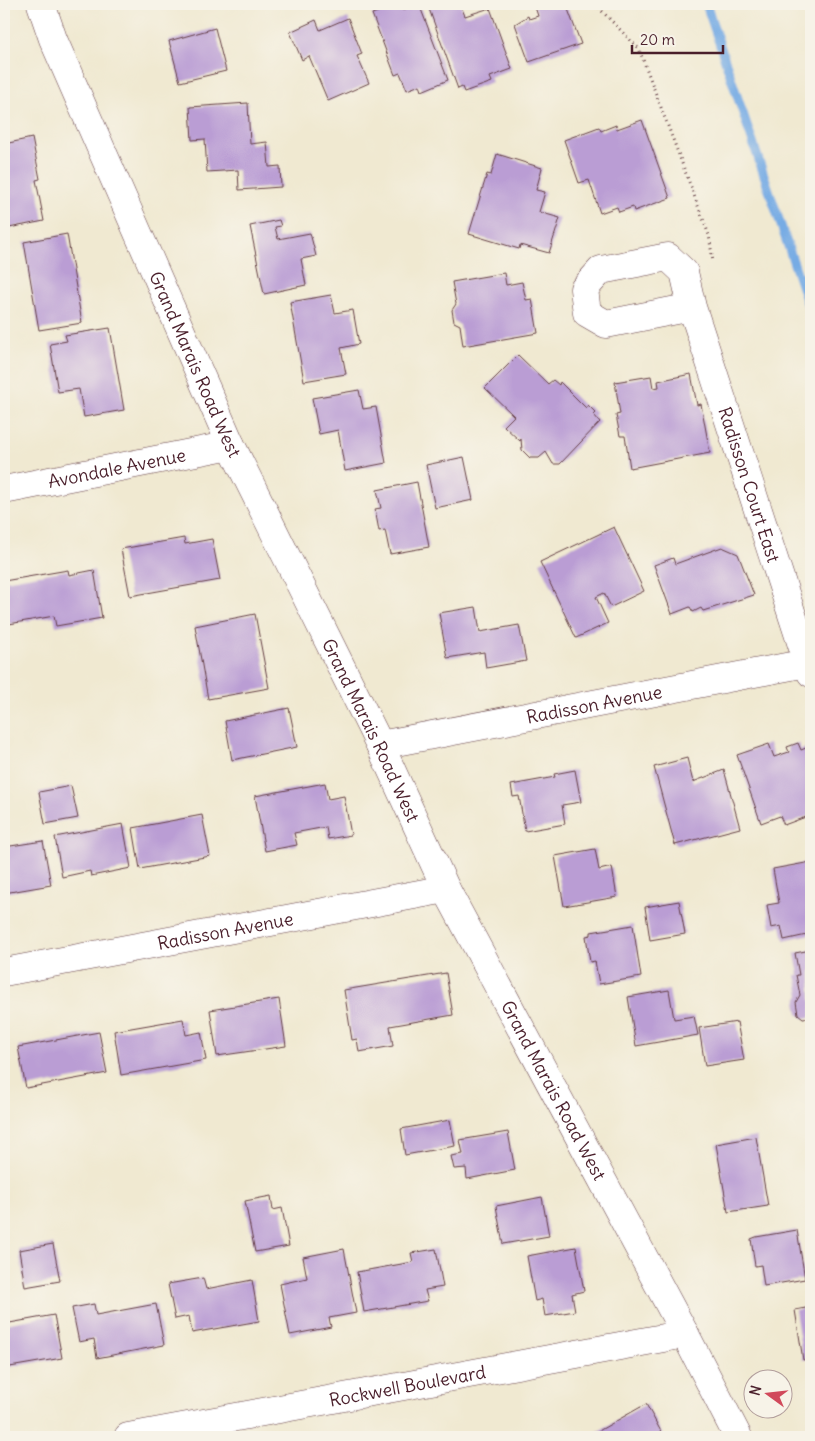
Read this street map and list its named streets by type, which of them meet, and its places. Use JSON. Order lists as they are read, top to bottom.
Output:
{
  "streets": {
    "street": [
      "Grand Marais Road West",
      "Avondale Avenue",
      "Radisson Court East",
      "Radisson Avenue",
      "Rockwell Boulevard"
    ]
  },
  "crossings": [
    ["Grand Marais Road West", "Avondale Avenue"],
    ["Grand Marais Road West", "Radisson Avenue"],
    ["Grand Marais Road West", "Rockwell Boulevard"],
    ["Radisson Court East", "Radisson Avenue"]
  ],
  "scale_bar": "20 m",
  "north": "left"
}
